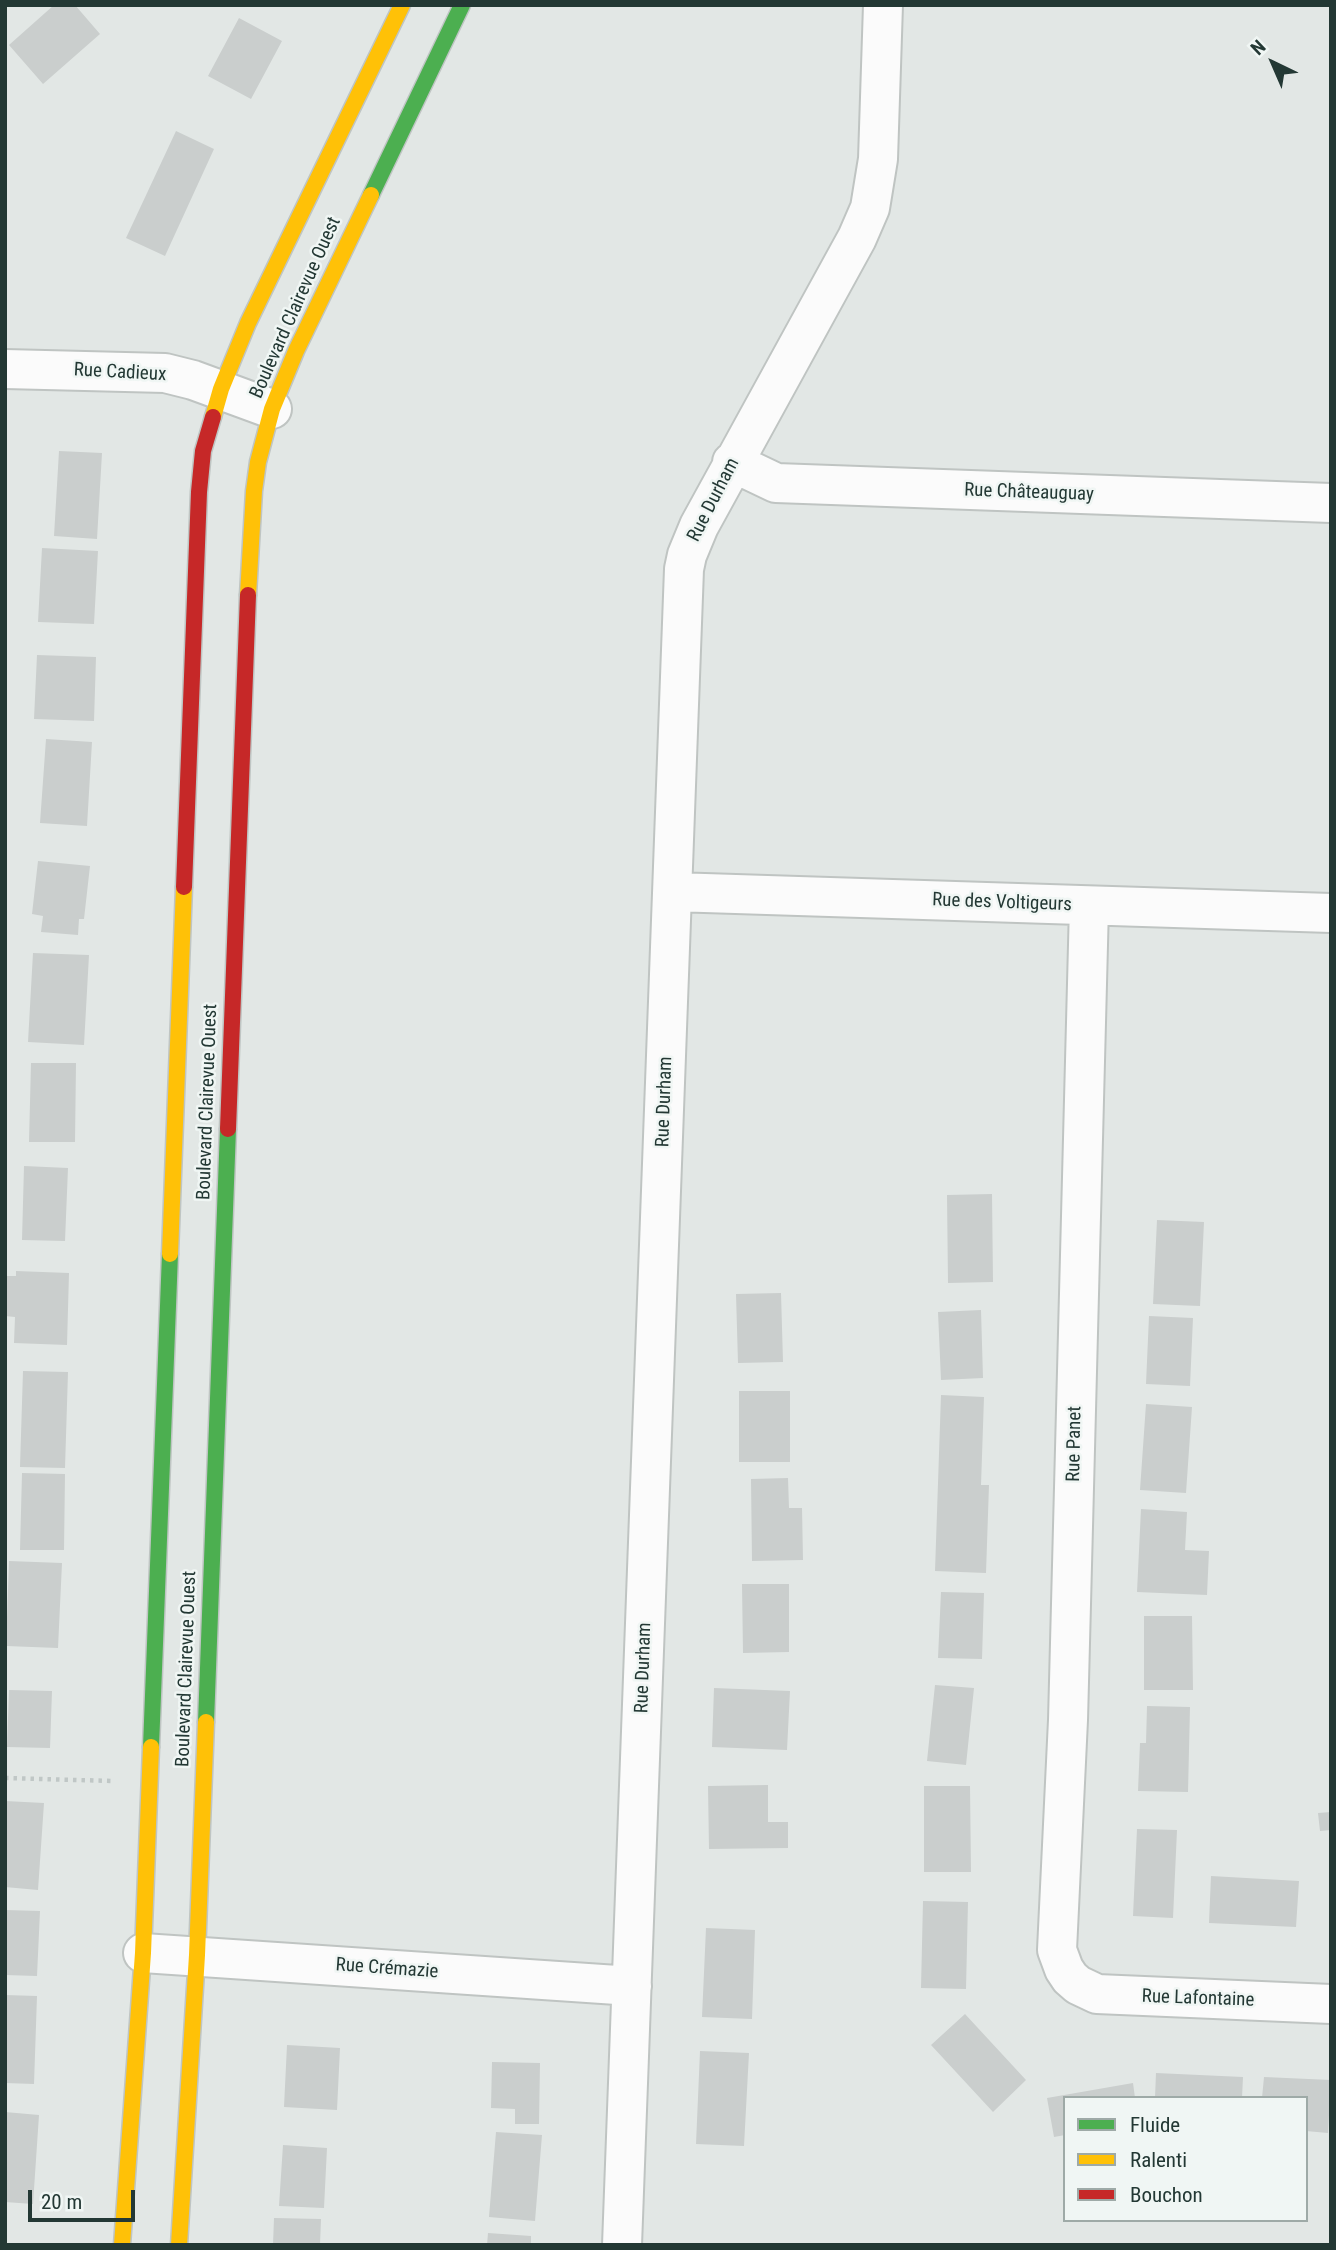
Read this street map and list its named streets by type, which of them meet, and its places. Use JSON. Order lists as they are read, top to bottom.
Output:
{
  "streets": {
    "street": [
      "Boulevard Clairevue Ouest",
      "Rue Cadieux",
      "Rue Châteauguay",
      "Rue Durham",
      "Rue des Voltigeurs",
      "Rue Panet",
      "Rue Crémazie",
      "Rue Lafontaine"
    ]
  },
  "crossings": [
    ["Boulevard Clairevue Ouest", "Rue Cadieux"],
    ["Boulevard Clairevue Ouest", "Rue Crémazie"],
    ["Rue Châteauguay", "Rue Durham"],
    ["Rue Durham", "Rue des Voltigeurs"],
    ["Rue Durham", "Rue Crémazie"],
    ["Rue des Voltigeurs", "Rue Panet"],
    ["Rue Panet", "Rue Lafontaine"]
  ],
  "legend": ["Fluide", "Ralenti", "Bouchon"],
  "scale_bar": "20 m",
  "north": "top left"
}
